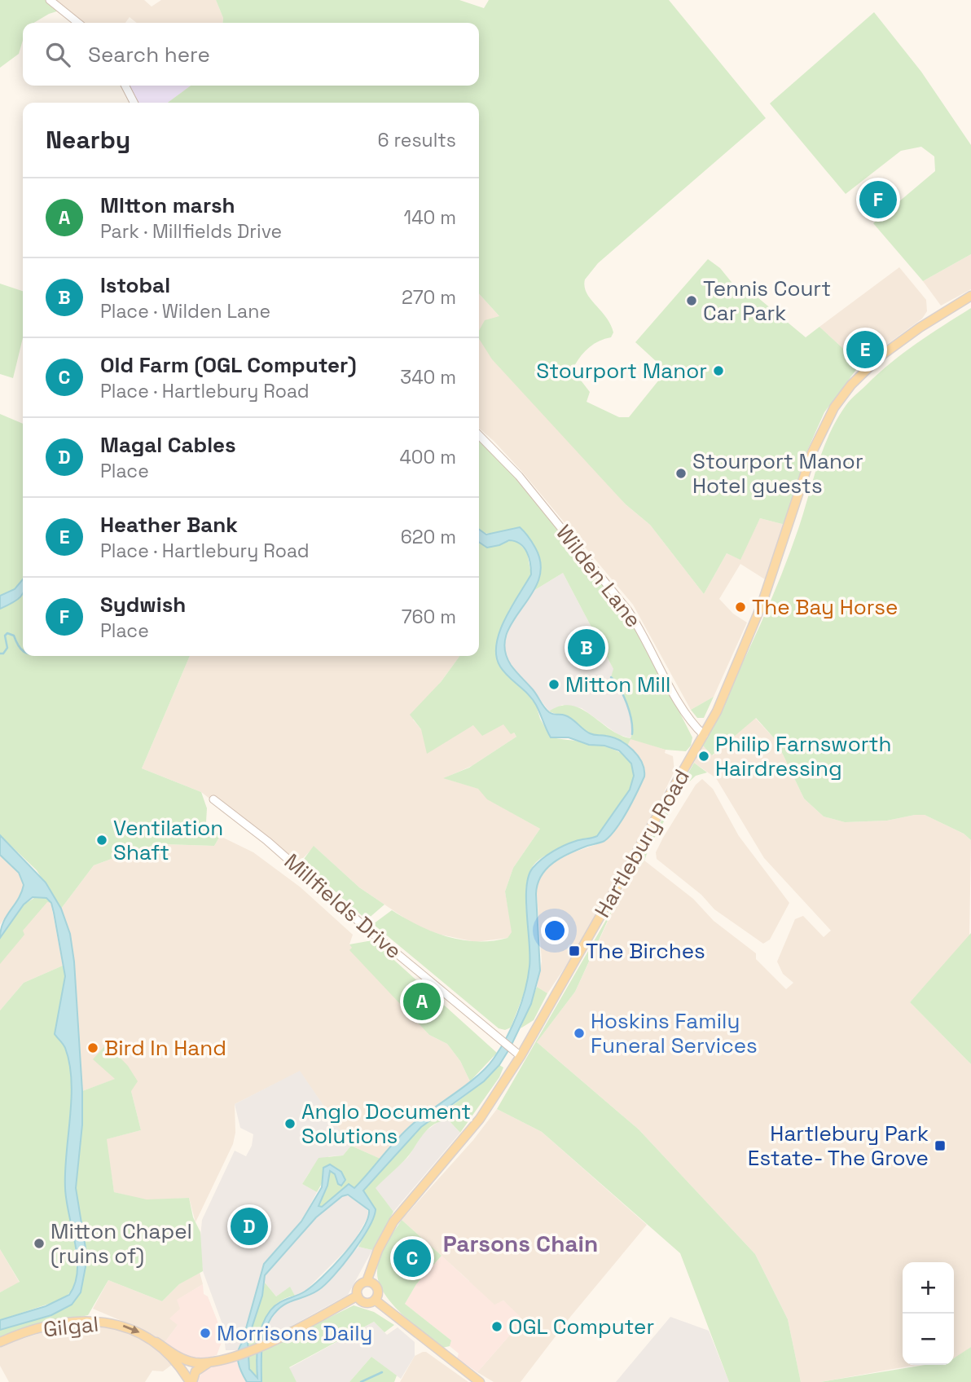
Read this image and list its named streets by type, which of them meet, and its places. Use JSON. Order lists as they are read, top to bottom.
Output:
{
  "streets": {
    "main road": ["Hartlebury Road", "Gilgal"],
    "street": ["Wilden Lane", "Millfields Drive"]
  },
  "crossings": [
    ["Wilden Lane", "Hartlebury Road"],
    ["Hartlebury Road", "Millfields Drive"]
  ],
  "one_way": ["Gilgal"],
  "districts": ["Parsons Chain"],
  "places": {
    "other": [
      "Tennis Court Car Park",
      "Stourport Manor",
      "Stourport Manor Hotel guests",
      "The Bay Horse",
      "Mitton Mill",
      "Philip Farnsworth Hairdressing",
      "Ventilation Shaft",
      "Hoskins Family Funeral Services",
      "Bird In Hand",
      "Anglo Document Solutions",
      "Mitton Chapel (ruins of)",
      "OGL Computer",
      "Morrisons Daily"
    ],
    "transit": ["The Birches", "Hartlebury Park Estate- The Grove"]
  },
  "page": {
    "search": "Search here",
    "heading": ["Nearby", "6 results"],
    "list": [
      {
        "mark": "A",
        "name": "MItton marsh",
        "note": "Park · Millfields Drive",
        "value": "140 m"
      },
      {
        "mark": "B",
        "name": "Istobal",
        "note": "Place · Wilden Lane",
        "value": "270 m"
      },
      {
        "mark": "C",
        "name": "Old Farm (OGL Computer)",
        "note": "Place · Hartlebury Road",
        "value": "340 m"
      },
      {
        "mark": "D",
        "name": "Magal Cables",
        "note": "Place",
        "value": "400 m"
      },
      {
        "mark": "E",
        "name": "Heather Bank",
        "note": "Place · Hartlebury Road",
        "value": "620 m"
      },
      {
        "mark": "F",
        "name": "Sydwish",
        "note": "Place",
        "value": "760 m"
      }
    ],
    "pins": [
      "F",
      "E",
      "B",
      "A",
      "D",
      "C"
    ],
    "map_buttons": ["+", "−"]
  }
}
